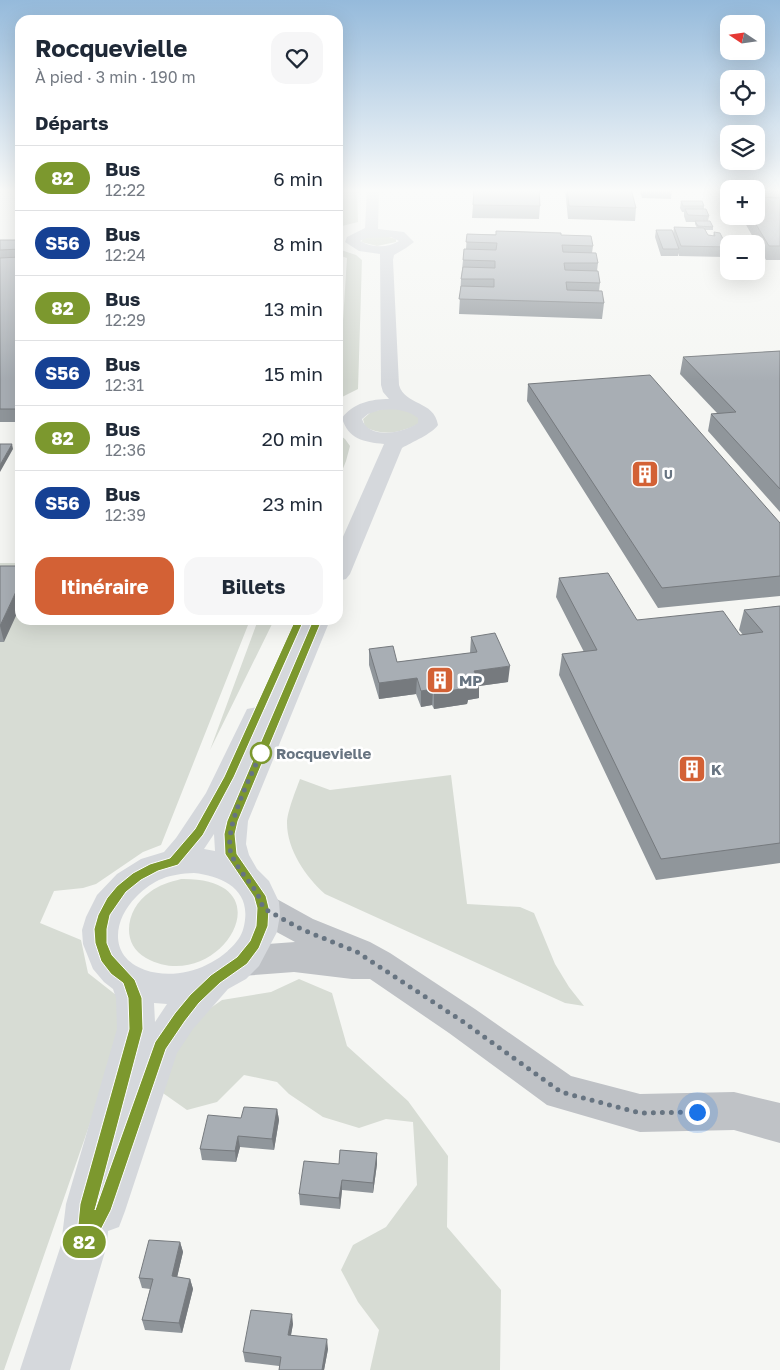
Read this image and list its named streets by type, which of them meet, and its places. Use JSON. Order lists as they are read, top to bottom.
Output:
{
  "places": {
    "building": ["U", "MP", "K"],
    "other": ["Rocquevielle"]
  },
  "lines": ["bus line 82"],
  "north": "left",
  "page": {
    "on_map": "82",
    "map_buttons": ["+", "−"],
    "heading": [
      ["Rocquevielle", "À pied · 3 min · 190 m"],
      "Départs"
    ],
    "list": [
      {
        "mark": "82",
        "name": "Bus",
        "note": "12:22",
        "value": "6 min"
      },
      {
        "mark": "S56",
        "name": "Bus",
        "note": "12:24",
        "value": "8 min"
      },
      {
        "mark": "82",
        "name": "Bus",
        "note": "12:29",
        "value": "13 min"
      },
      {
        "mark": "S56",
        "name": "Bus",
        "note": "12:31",
        "value": "15 min"
      },
      {
        "mark": "82",
        "name": "Bus",
        "note": "12:36",
        "value": "20 min"
      },
      {
        "mark": "S56",
        "name": "Bus",
        "note": "12:39",
        "value": "23 min"
      }
    ],
    "buttons": ["Itinéraire", "Billets"]
  }
}
